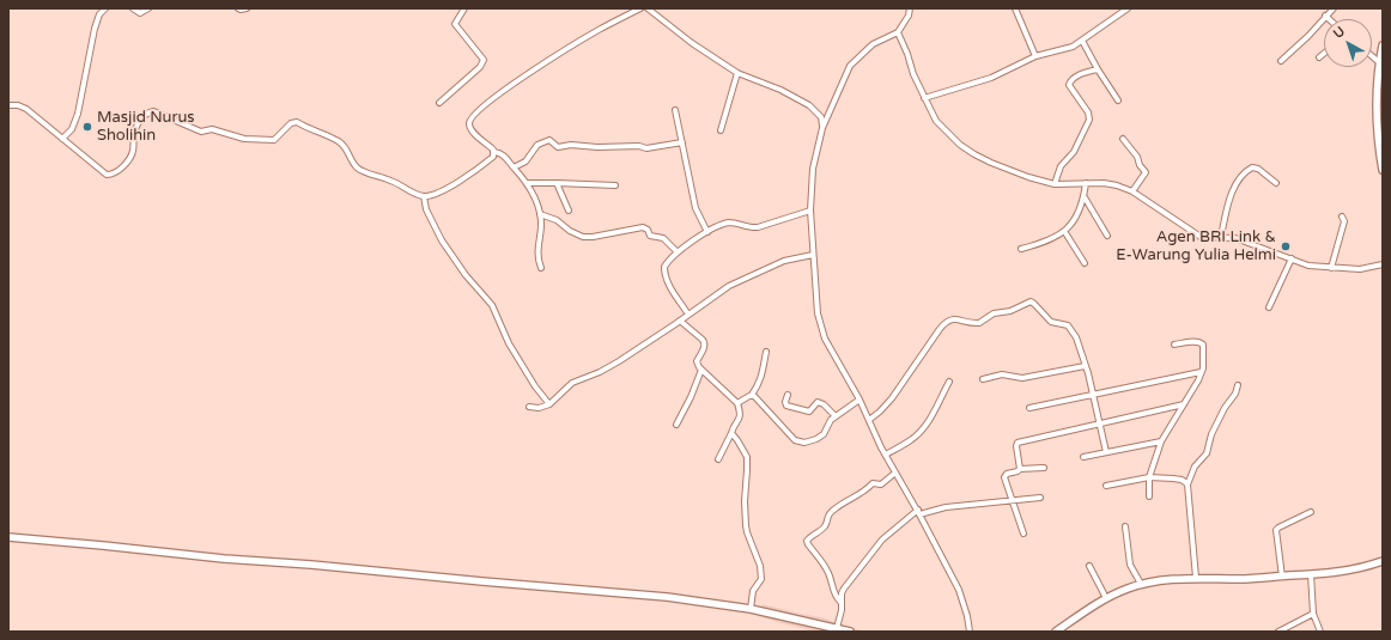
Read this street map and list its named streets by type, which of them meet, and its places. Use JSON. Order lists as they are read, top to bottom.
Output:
{
  "places": ["Masjid Nurus Sholihin", "Agen BRI Link & E-Warung Yulia Helmi"],
  "north": "top left"
}
